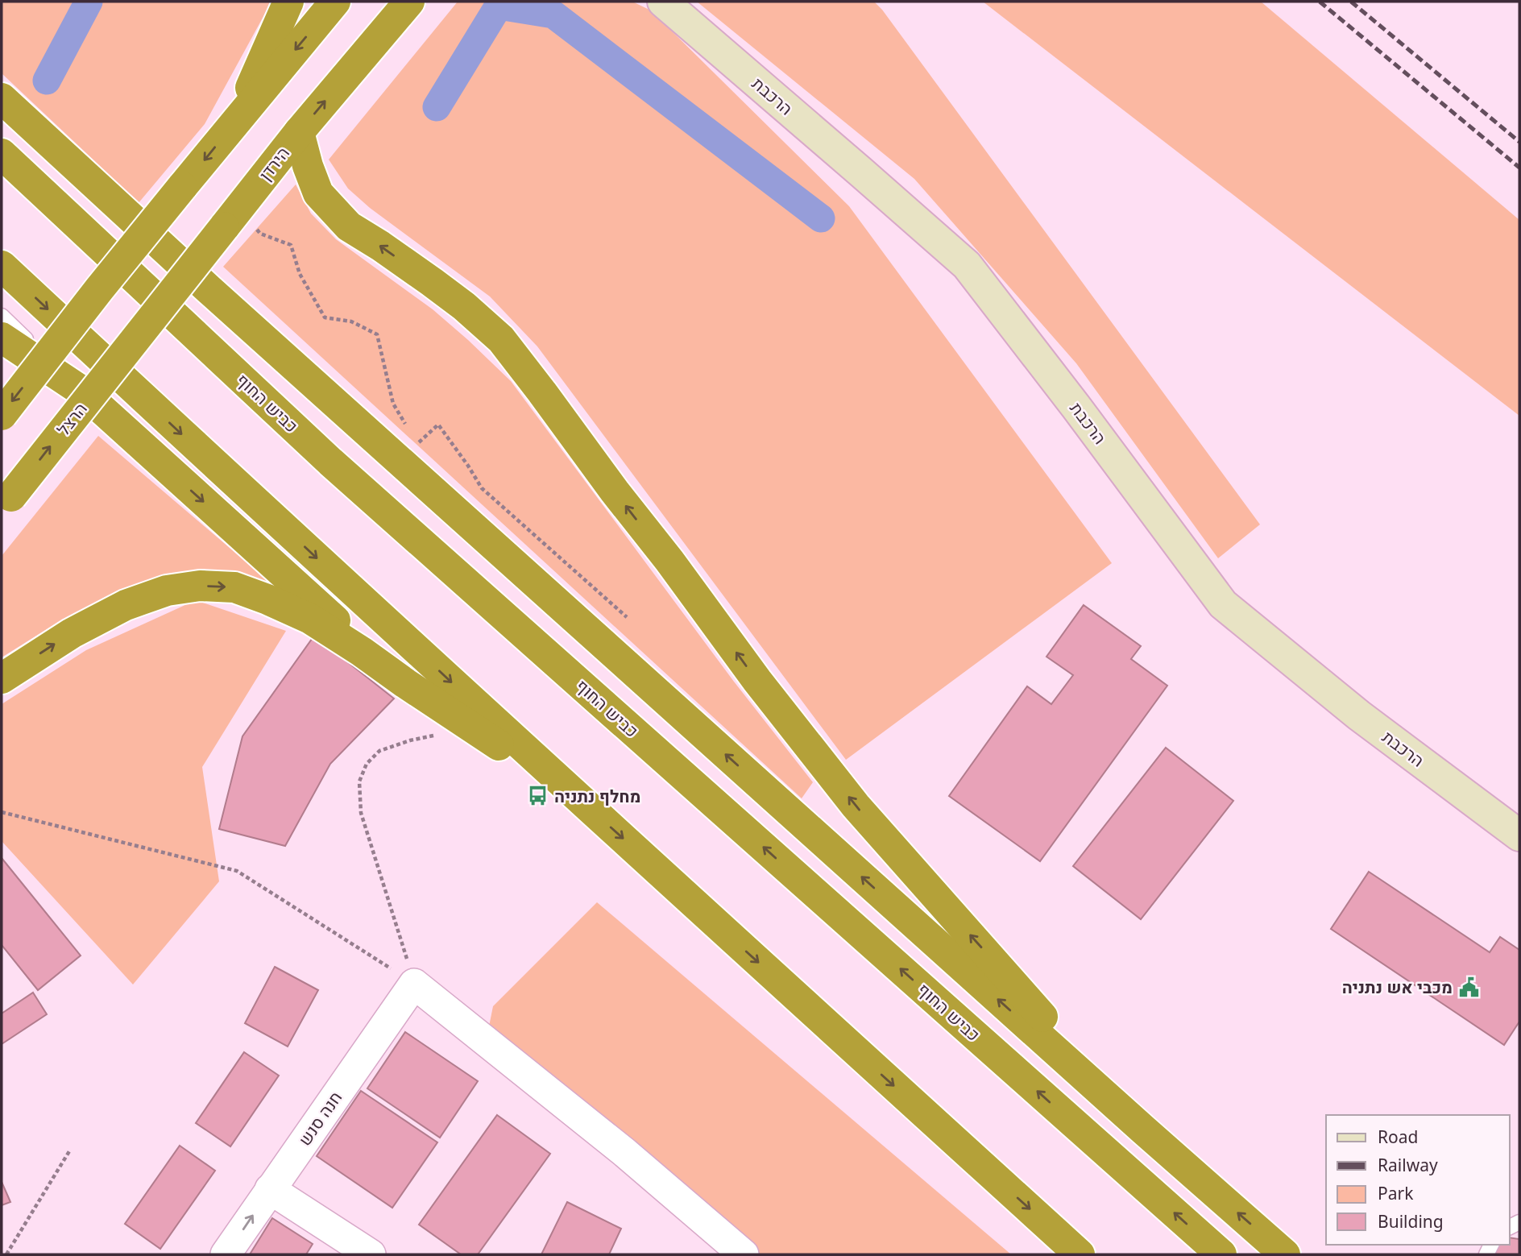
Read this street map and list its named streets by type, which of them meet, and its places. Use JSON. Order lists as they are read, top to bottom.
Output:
{
  "streets": {
    "highway": ["הירדן", "כביש החוף", "הרצל"],
    "street": ["הרכבת", "חנה סנש"]
  },
  "crossings": [
    ["הירדן", "הרצל"]
  ],
  "places": {
    "bus stop": ["מחלף נתניה"],
    "public building": ["מכבי אש נתניה"]
  },
  "legend": [
    "Road",
    "Railway",
    "Park",
    "Building"
  ]
}
